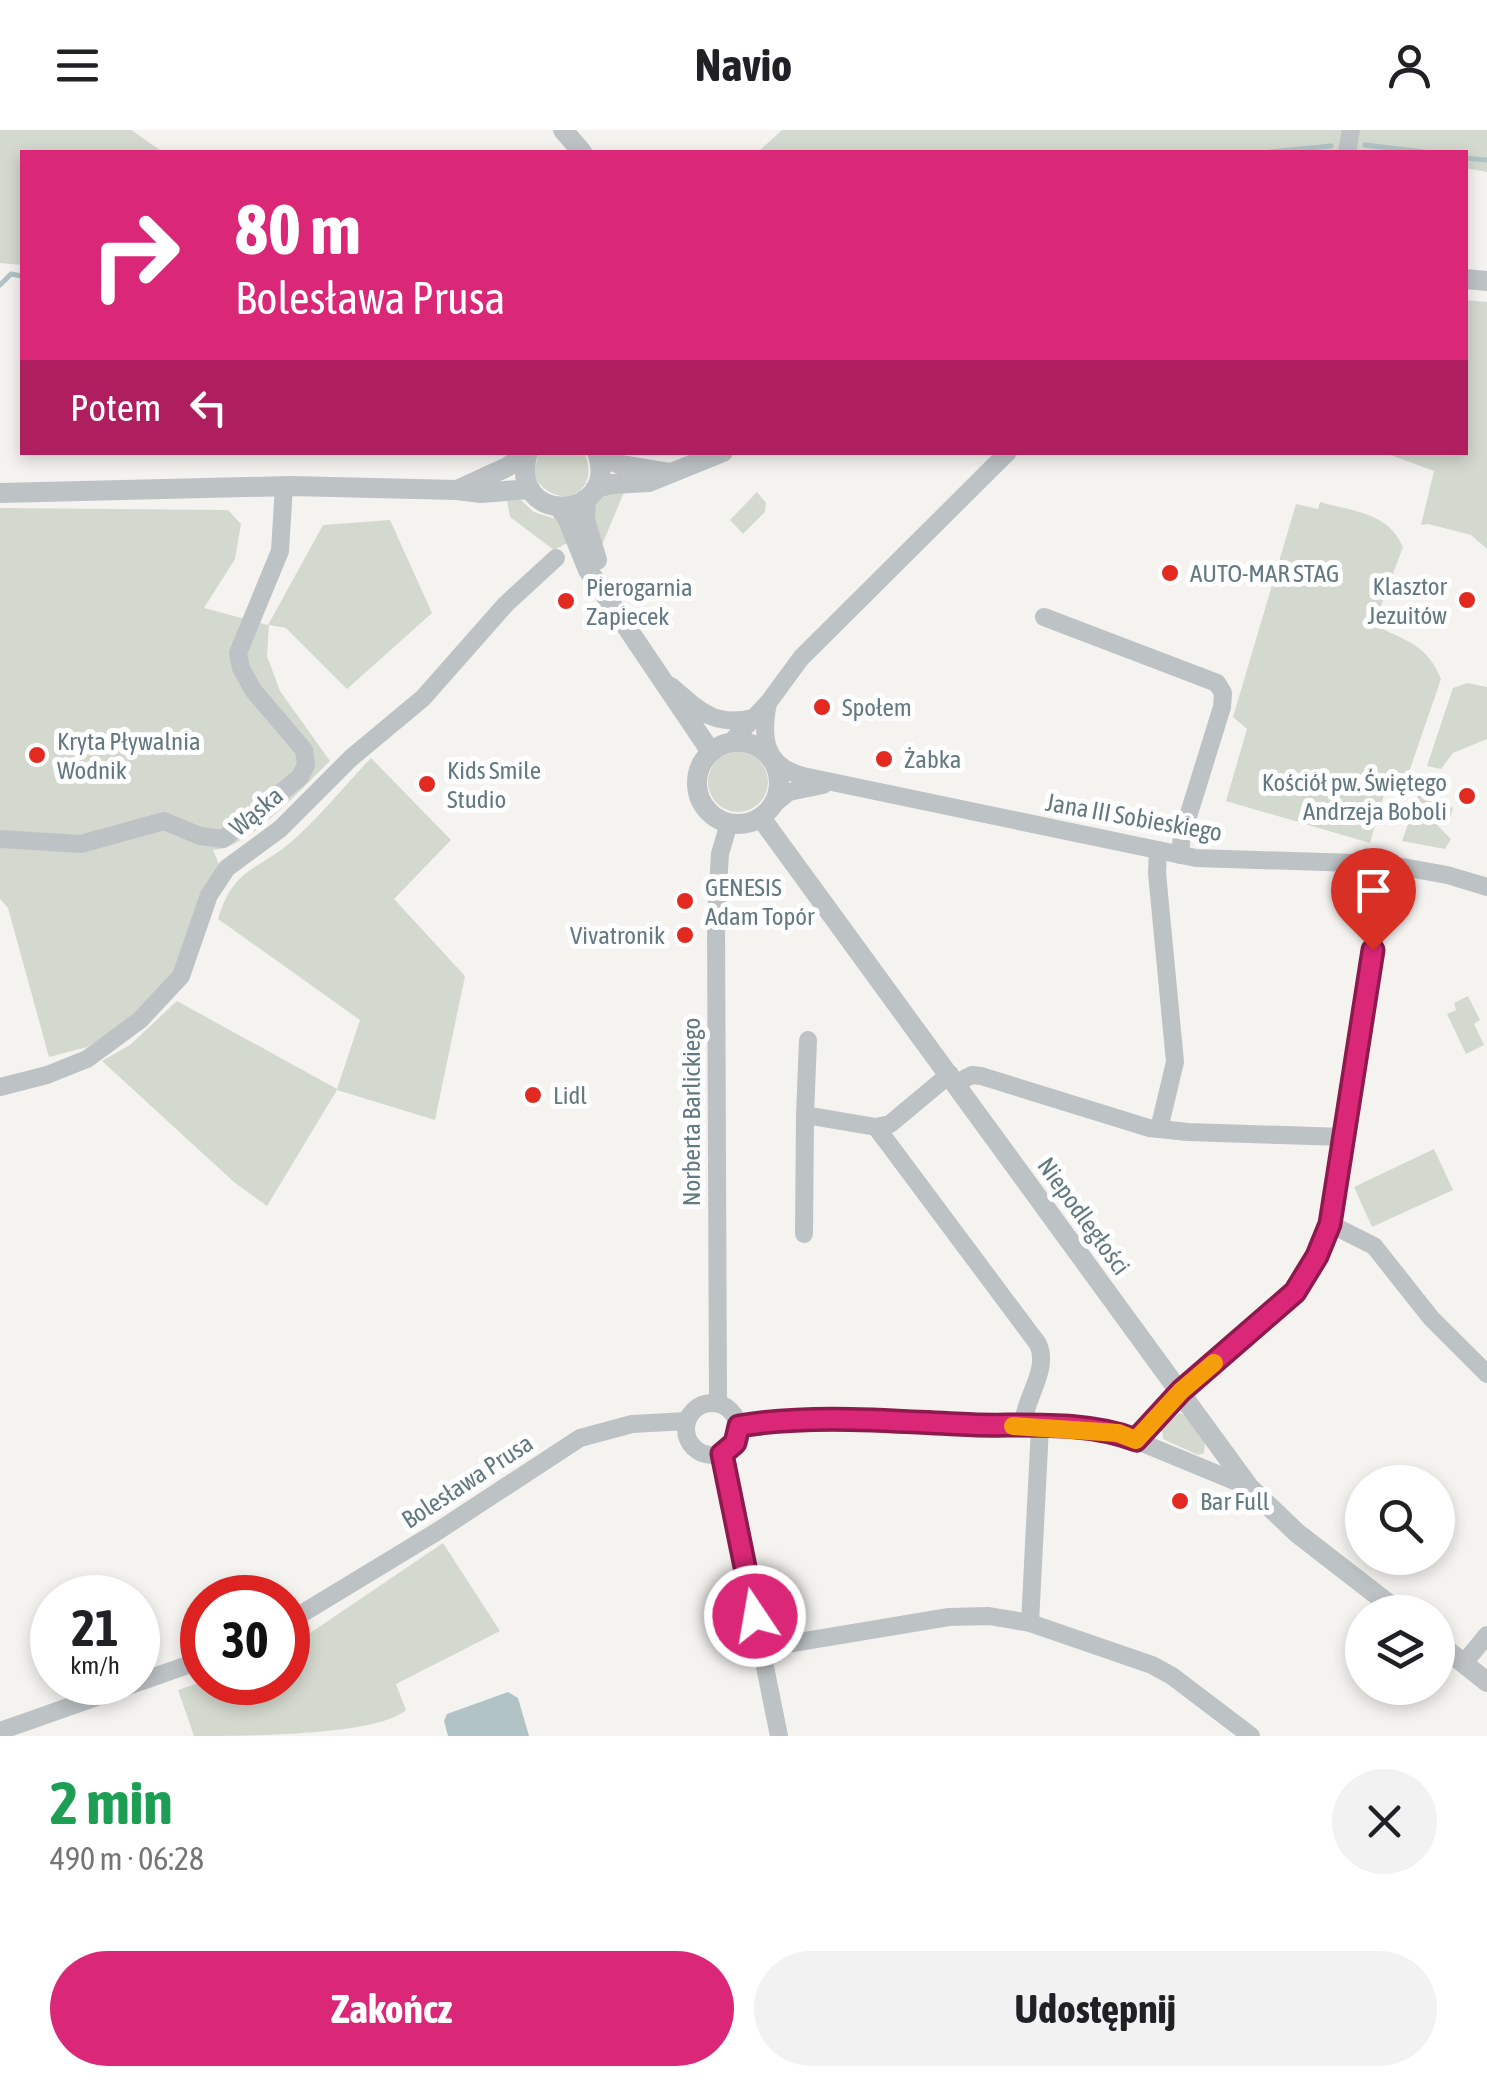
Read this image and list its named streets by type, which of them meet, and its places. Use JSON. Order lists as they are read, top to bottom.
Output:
{
  "streets": {
    "street": [
      "Wąska",
      "Jana III Sobieskiego",
      "Norberta Barlickiego",
      "Niepodległości",
      "Bolesława Prusa"
    ]
  },
  "crossings": [
    ["Jana III Sobieskiego", "Norberta Barlickiego"],
    ["Jana III Sobieskiego", "Niepodległości"],
    ["Norberta Barlickiego", "Niepodległości"],
    ["Norberta Barlickiego", "Bolesława Prusa"]
  ],
  "places": [
    "AUTO-MAR STAG",
    "Klasztor Jezuitów",
    "Pierogarnia Zapiecek",
    "Społem",
    "Kryta Pływalnia Wodnik",
    "Żabka",
    "Kids Smile Studio",
    "Kościół pw. Świętego Andrzeja Boboli",
    "GENESIS Adam Topór",
    "Vivatronik",
    "Lidl",
    "Bar Full"
  ],
  "page": {
    "header": "Navio",
    "turn": ["80 m", "Bolesława Prusa"],
    "then": "Potem",
    "speed": "21 km/h",
    "limit": "30",
    "heading": ["2 min", "490 m · 06:28"],
    "buttons": ["Zakończ", "Udostępnij"]
  }
}
